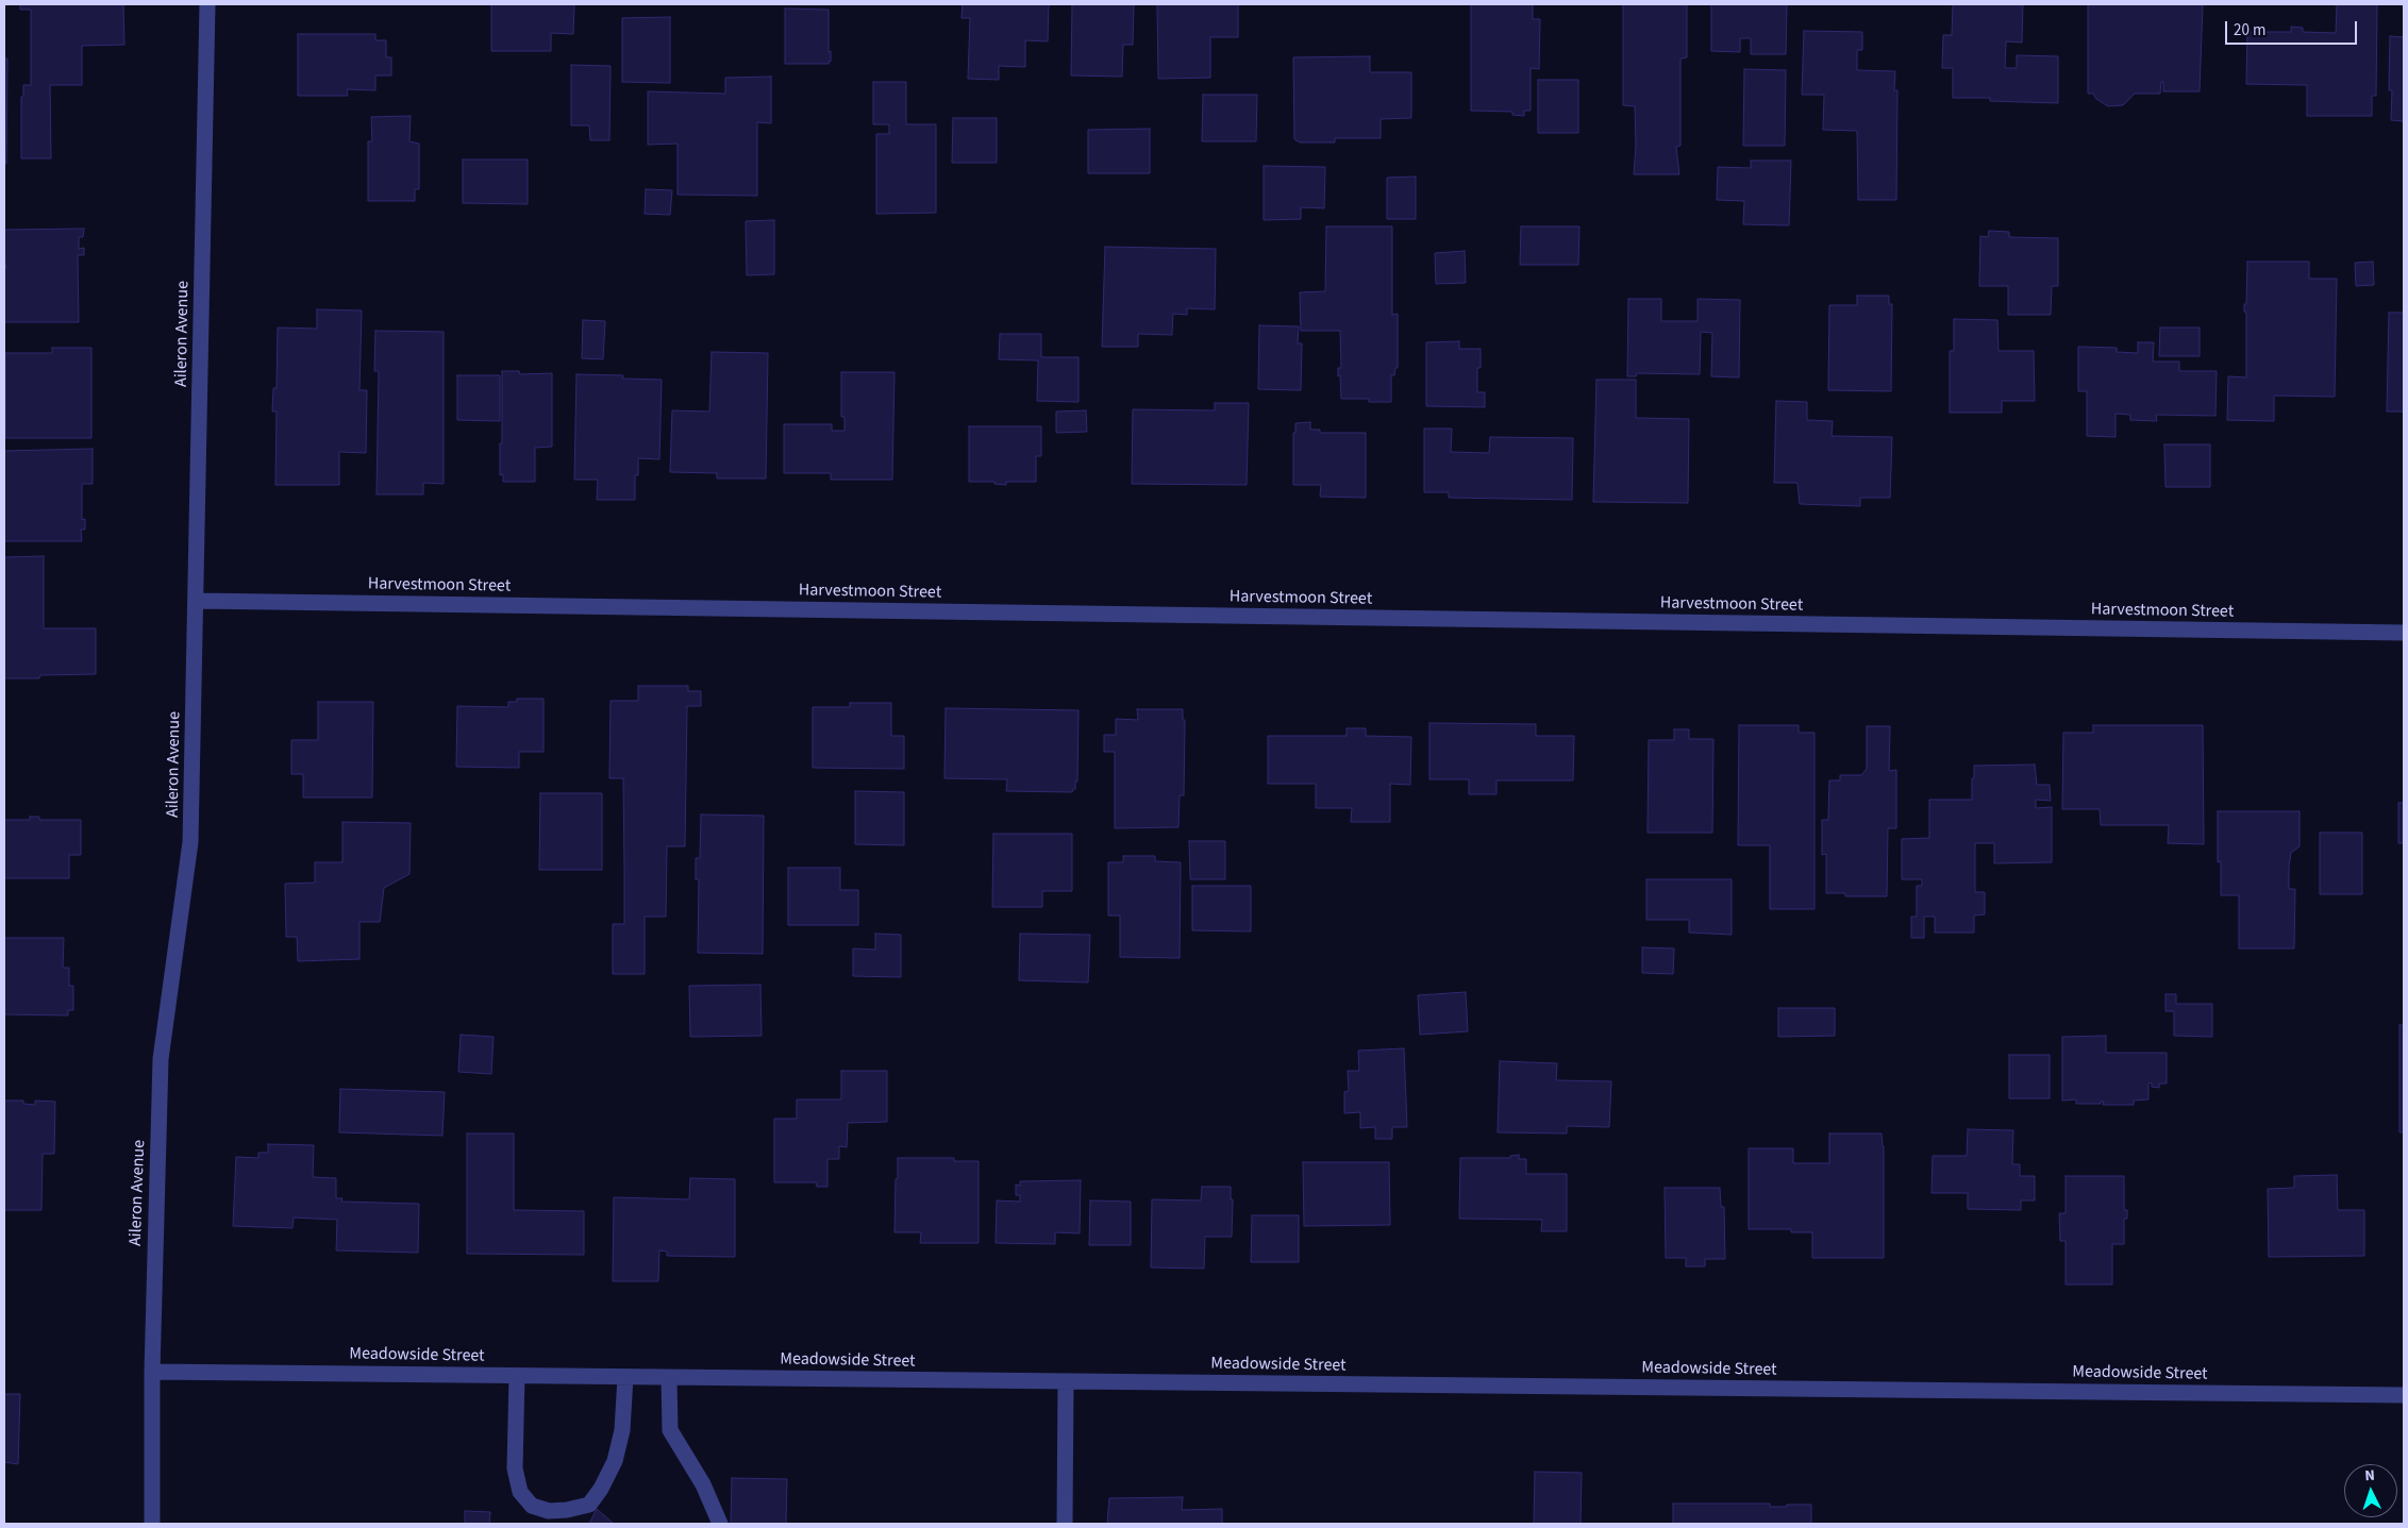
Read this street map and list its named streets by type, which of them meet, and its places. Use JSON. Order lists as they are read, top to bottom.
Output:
{
  "streets": {
    "street": ["Aileron Avenue", "Harvestmoon Street", "Meadowside Street"]
  },
  "crossings": [
    ["Aileron Avenue", "Harvestmoon Street"],
    ["Aileron Avenue", "Meadowside Street"]
  ],
  "scale_bar": "20 m",
  "north": "top"
}
